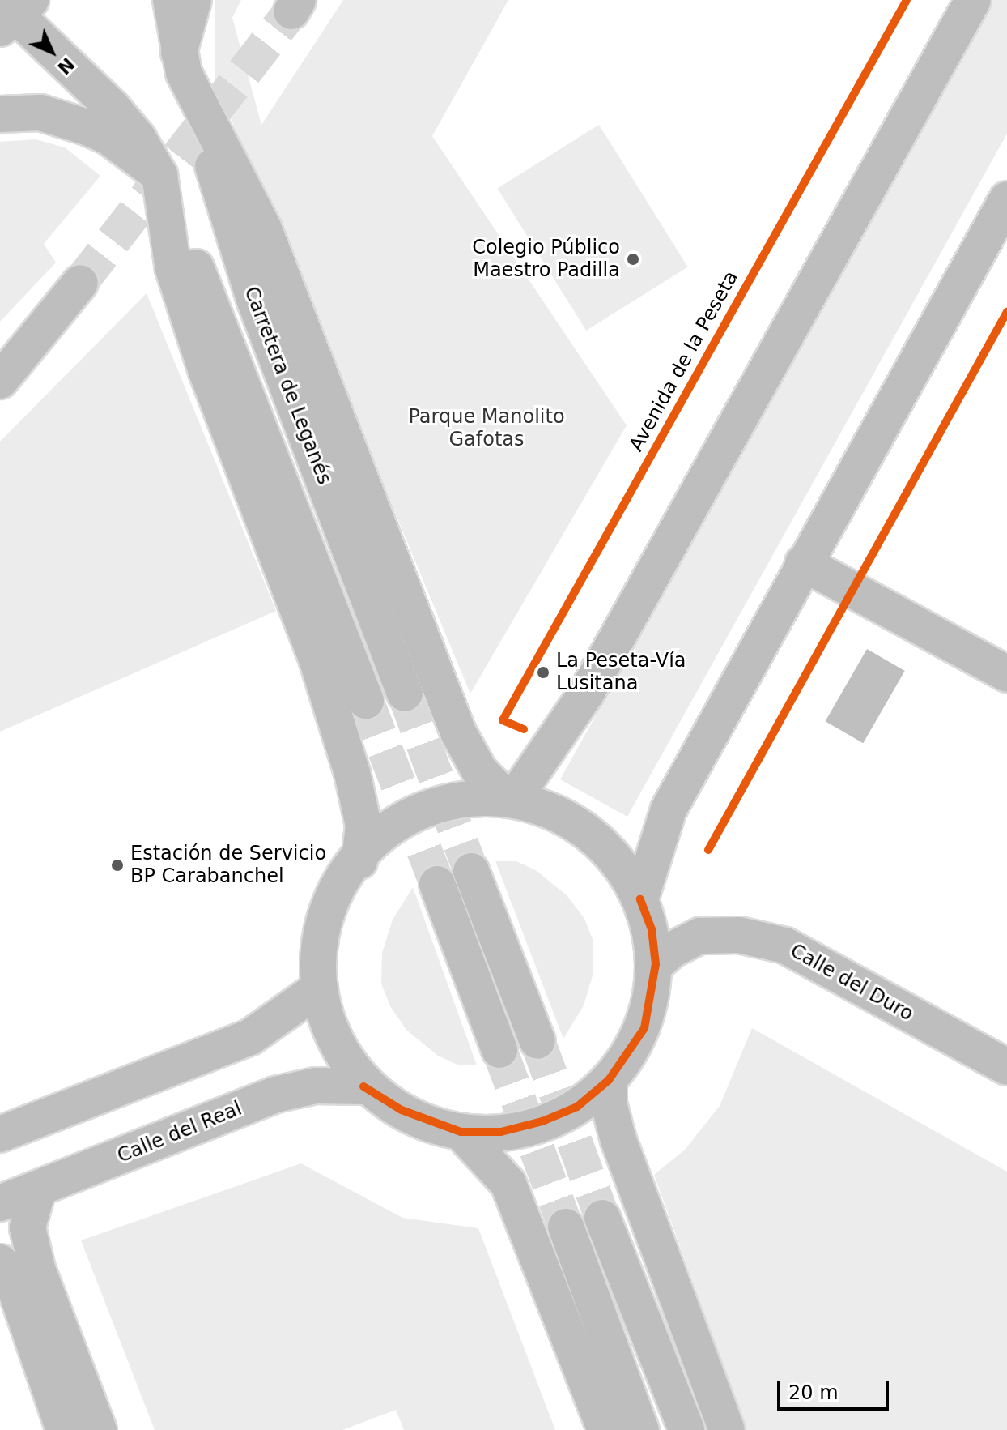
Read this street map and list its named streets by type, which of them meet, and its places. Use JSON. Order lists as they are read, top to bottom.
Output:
{
  "streets": {
    "main road": ["Carretera de Leganés", "Calle del Duro", "Calle del Real"],
    "cycle path": ["Avenida de la Peseta"]
  },
  "parks": ["Parque Manolito Gafotas"],
  "places": ["Colegio Público Maestro Padilla", "La Peseta-Vía Lusitana", "Estación de Servicio BP Carabanchel"],
  "scale_bar": "20 m",
  "north": "bottom right"
}
